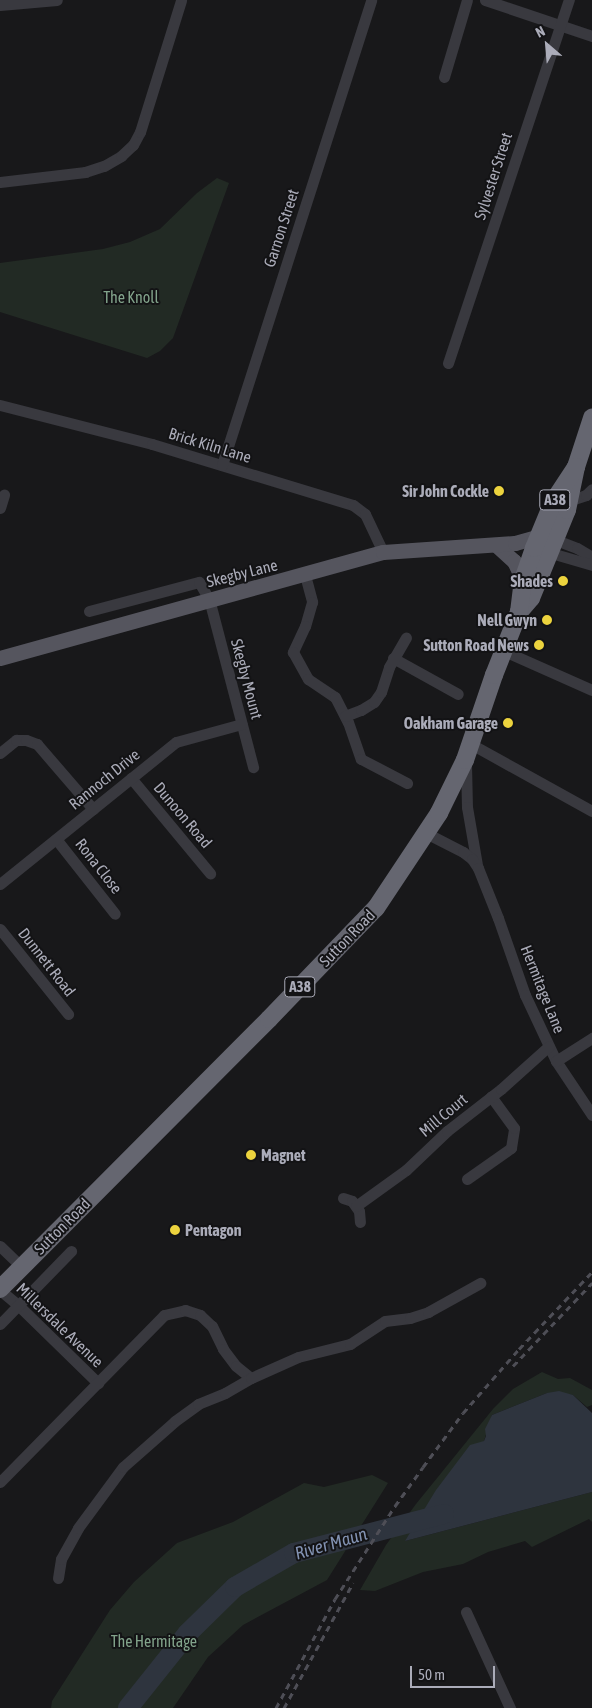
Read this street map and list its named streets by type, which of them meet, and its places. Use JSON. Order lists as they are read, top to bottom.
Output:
{
  "streets": {
    "highway": ["A38", "Sutton Road"],
    "main road": ["Skegby Lane"],
    "street": [
      "Sylvester Street",
      "Garnon Street",
      "Brick Kiln Lane",
      "Skegby Mount",
      "Rannoch Drive",
      "Dunoon Road",
      "Rona Close",
      "Dunnett Road",
      "Hermitage Lane",
      "Mill Court",
      "Millersdale Avenue"
    ]
  },
  "crossings": [
    ["Garnon Street", "Brick Kiln Lane"],
    ["Brick Kiln Lane", "Skegby Lane"],
    ["Skegby Lane", "Skegby Mount"],
    ["Skegby Lane", "Sutton Road"],
    ["Skegby Mount", "Rannoch Drive"],
    ["Rannoch Drive", "Dunoon Road"],
    ["Rannoch Drive", "Rona Close"],
    ["Sutton Road", "Hermitage Lane"],
    ["Sutton Road", "Millersdale Avenue"],
    ["Hermitage Lane", "Mill Court"]
  ],
  "water": ["River Maun"],
  "parks": ["The Knoll", "The Hermitage"],
  "places": [
    "Sir John Cockle",
    "Shades",
    "Nell Gwyn",
    "Sutton Road News",
    "Oakham Garage",
    "Magnet",
    "Pentagon"
  ],
  "scale_bar": "50 m",
  "north": "top left"
}
